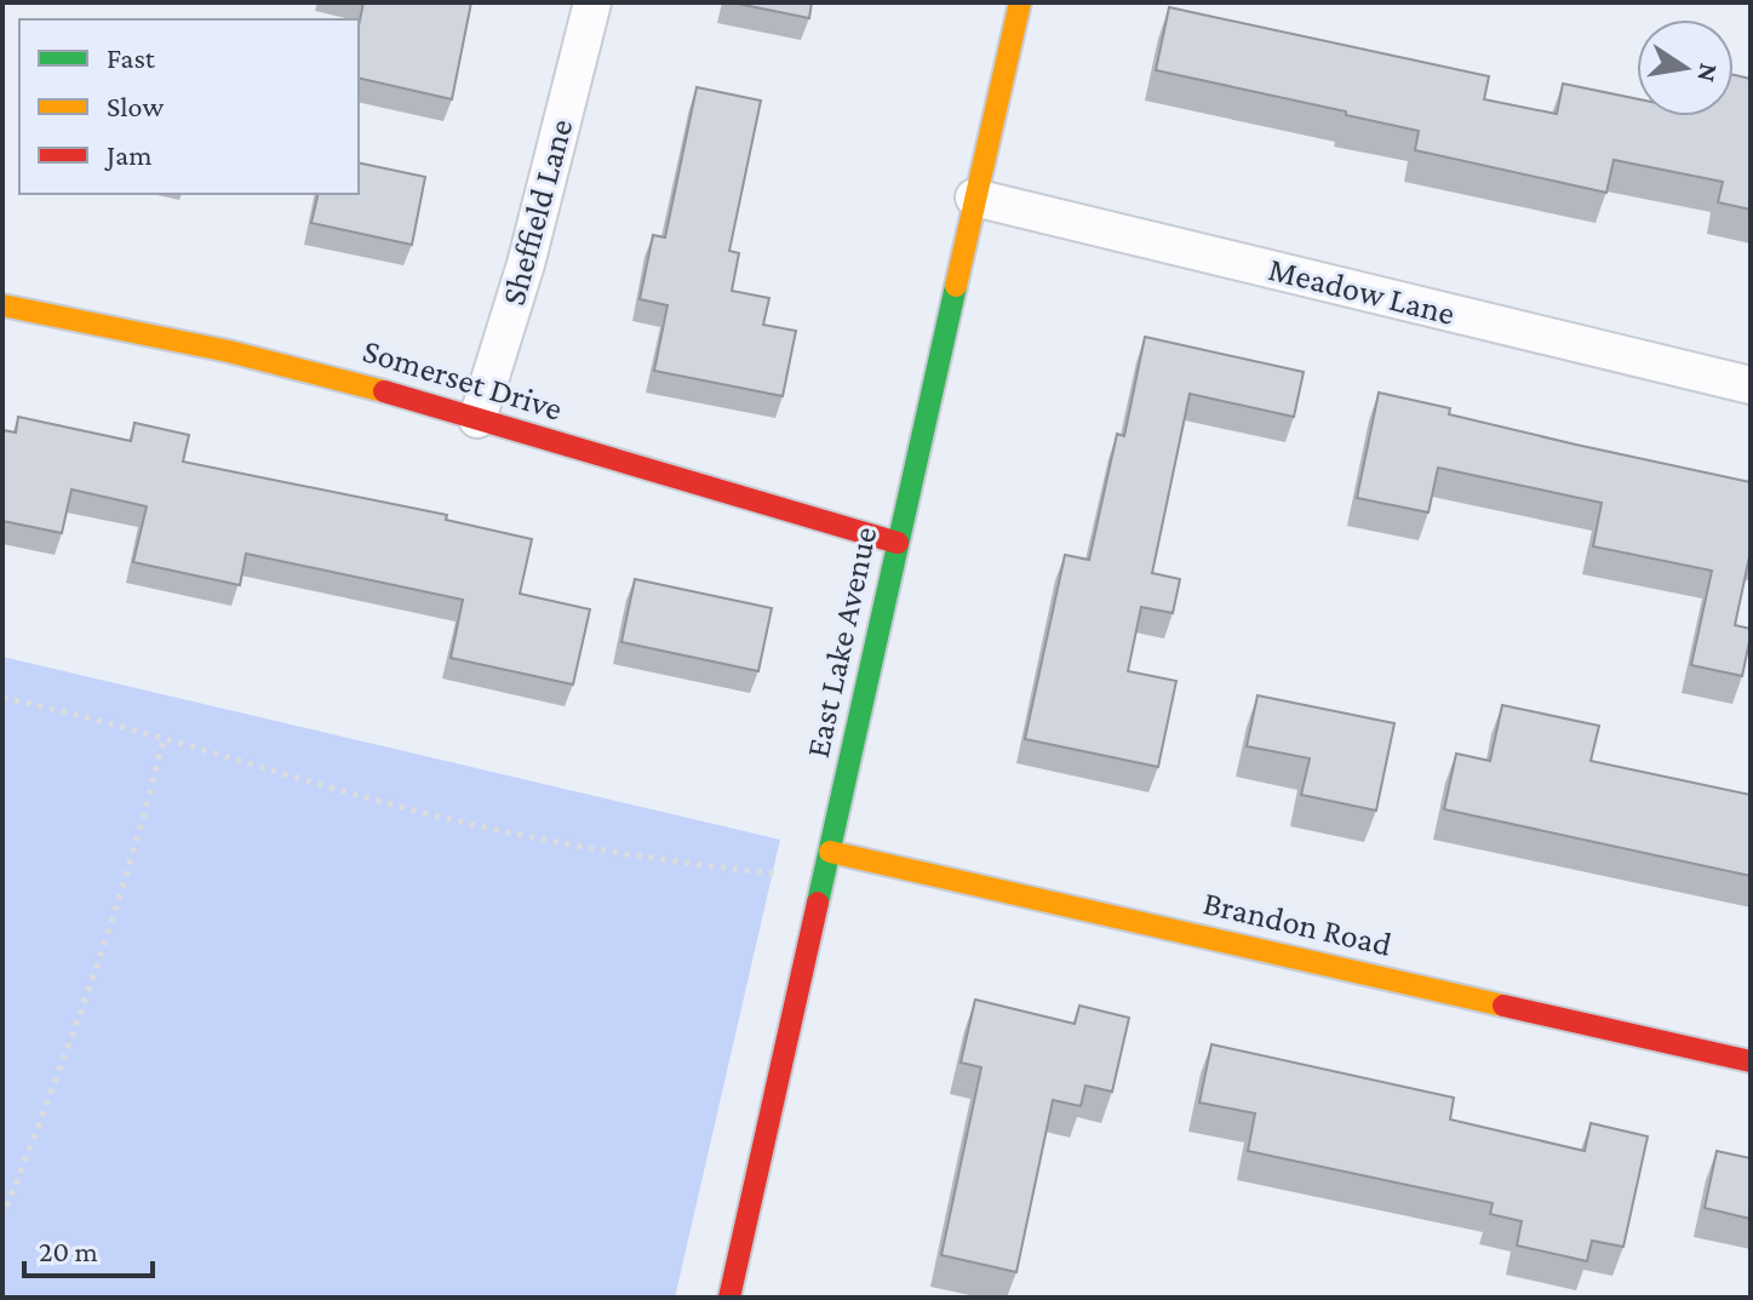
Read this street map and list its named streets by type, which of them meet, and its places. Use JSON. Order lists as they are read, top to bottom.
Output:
{
  "streets": {
    "street": [
      "Sheffield Lane",
      "Meadow Lane",
      "Somerset Drive",
      "East Lake Avenue",
      "Brandon Road"
    ]
  },
  "crossings": [
    ["Sheffield Lane", "Somerset Drive"],
    ["Meadow Lane", "East Lake Avenue"],
    ["Somerset Drive", "East Lake Avenue"],
    ["East Lake Avenue", "Brandon Road"]
  ],
  "legend": ["Fast", "Slow", "Jam"],
  "scale_bar": "20 m",
  "north": "right"
}
